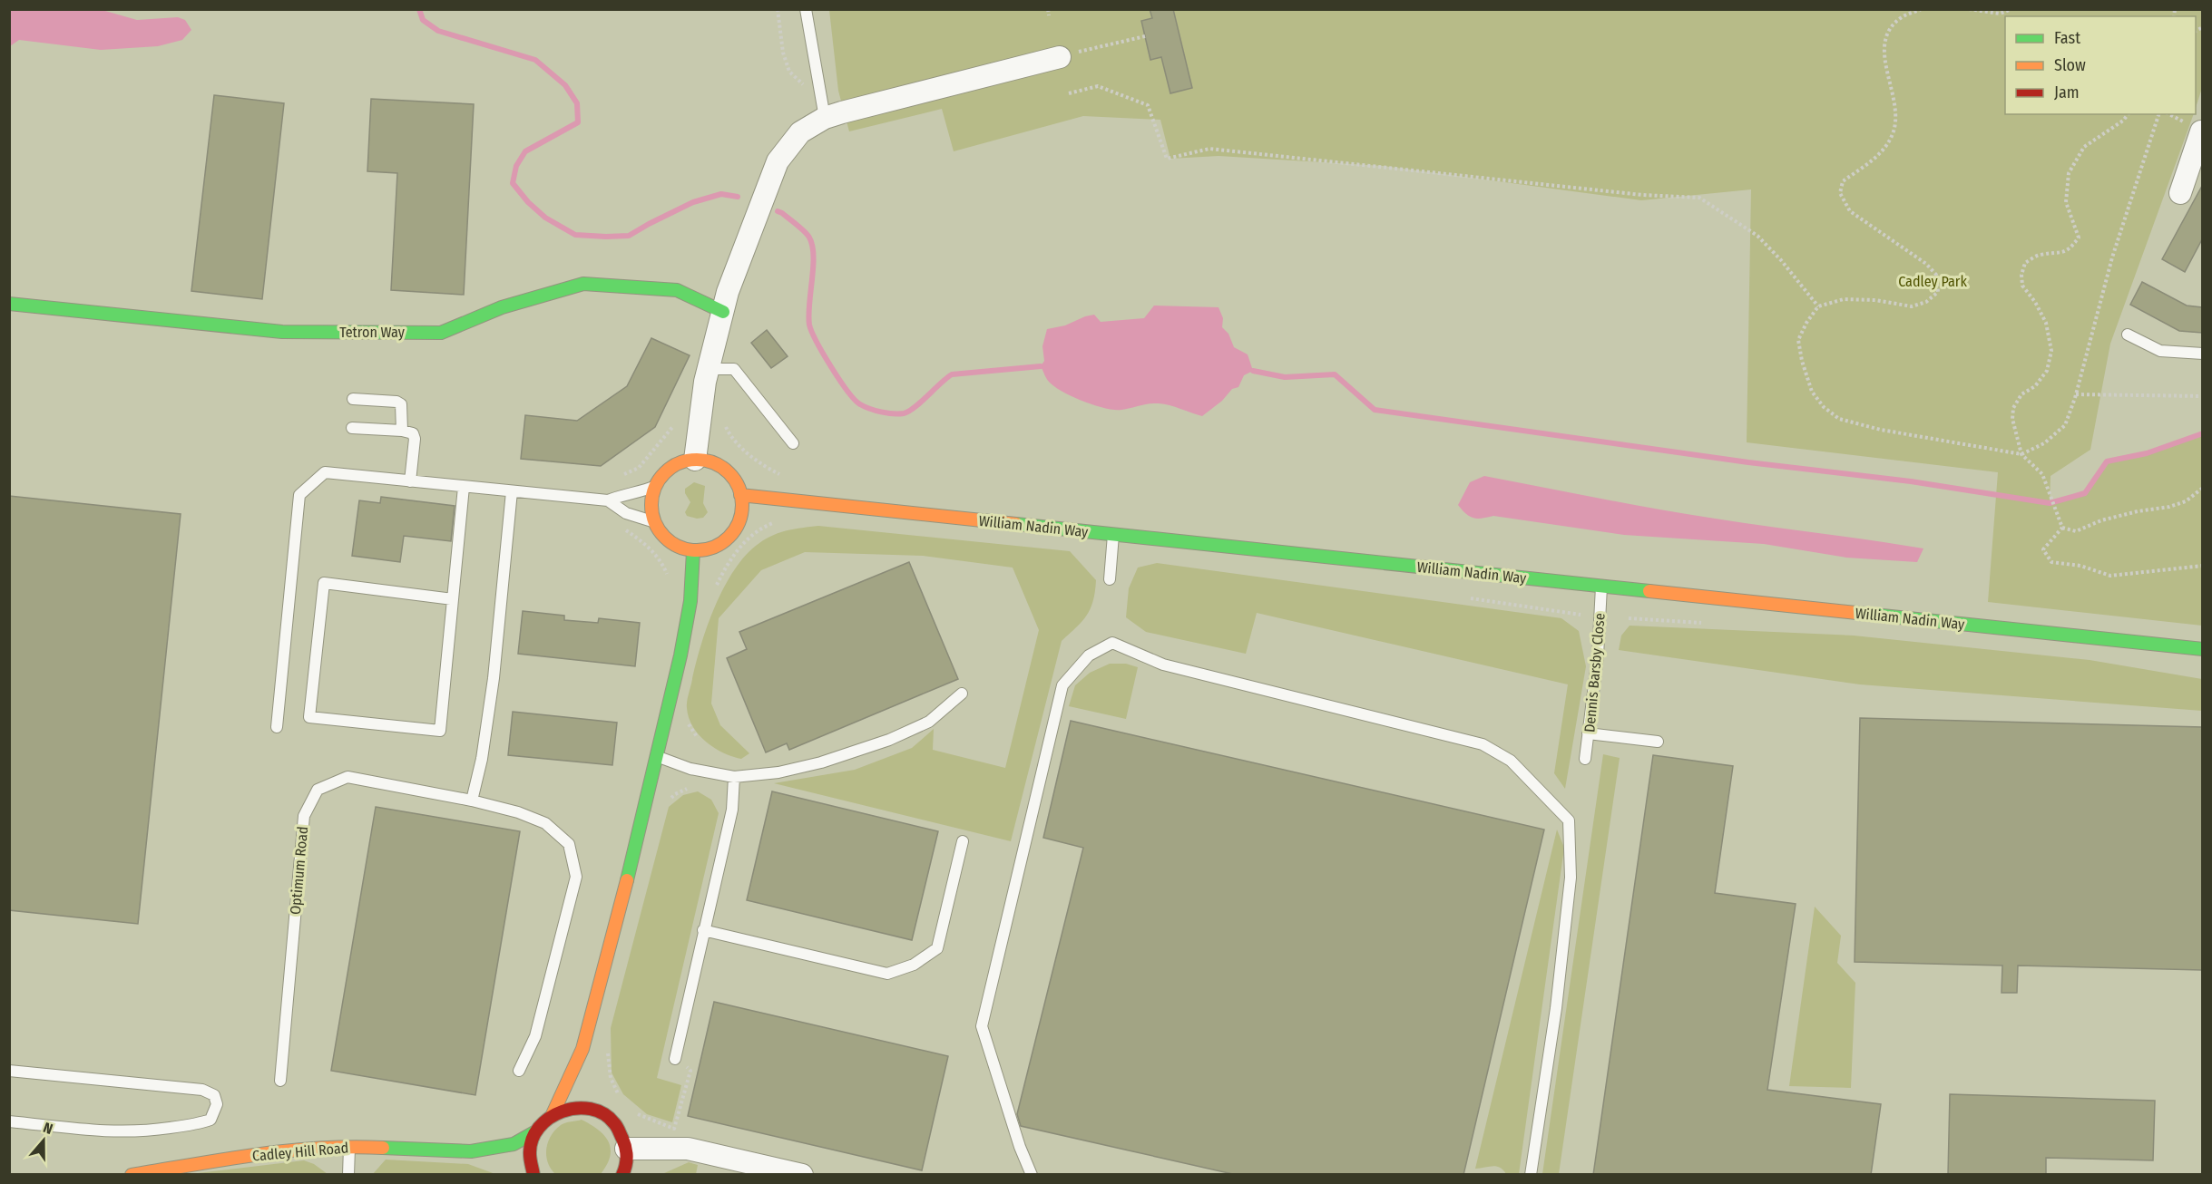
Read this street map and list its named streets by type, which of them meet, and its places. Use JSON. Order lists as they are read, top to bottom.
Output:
{
  "streets": {
    "main road": ["Tetron Way", "William Nadin Way", "Cadley Hill Road"],
    "lane": ["Dennis Barsby Close", "Optimum Road"]
  },
  "crossings": [
    ["William Nadin Way", "Dennis Barsby Close"]
  ],
  "parks": ["Cadley Park"],
  "legend": ["Fast", "Slow", "Jam"],
  "north": "top"
}
